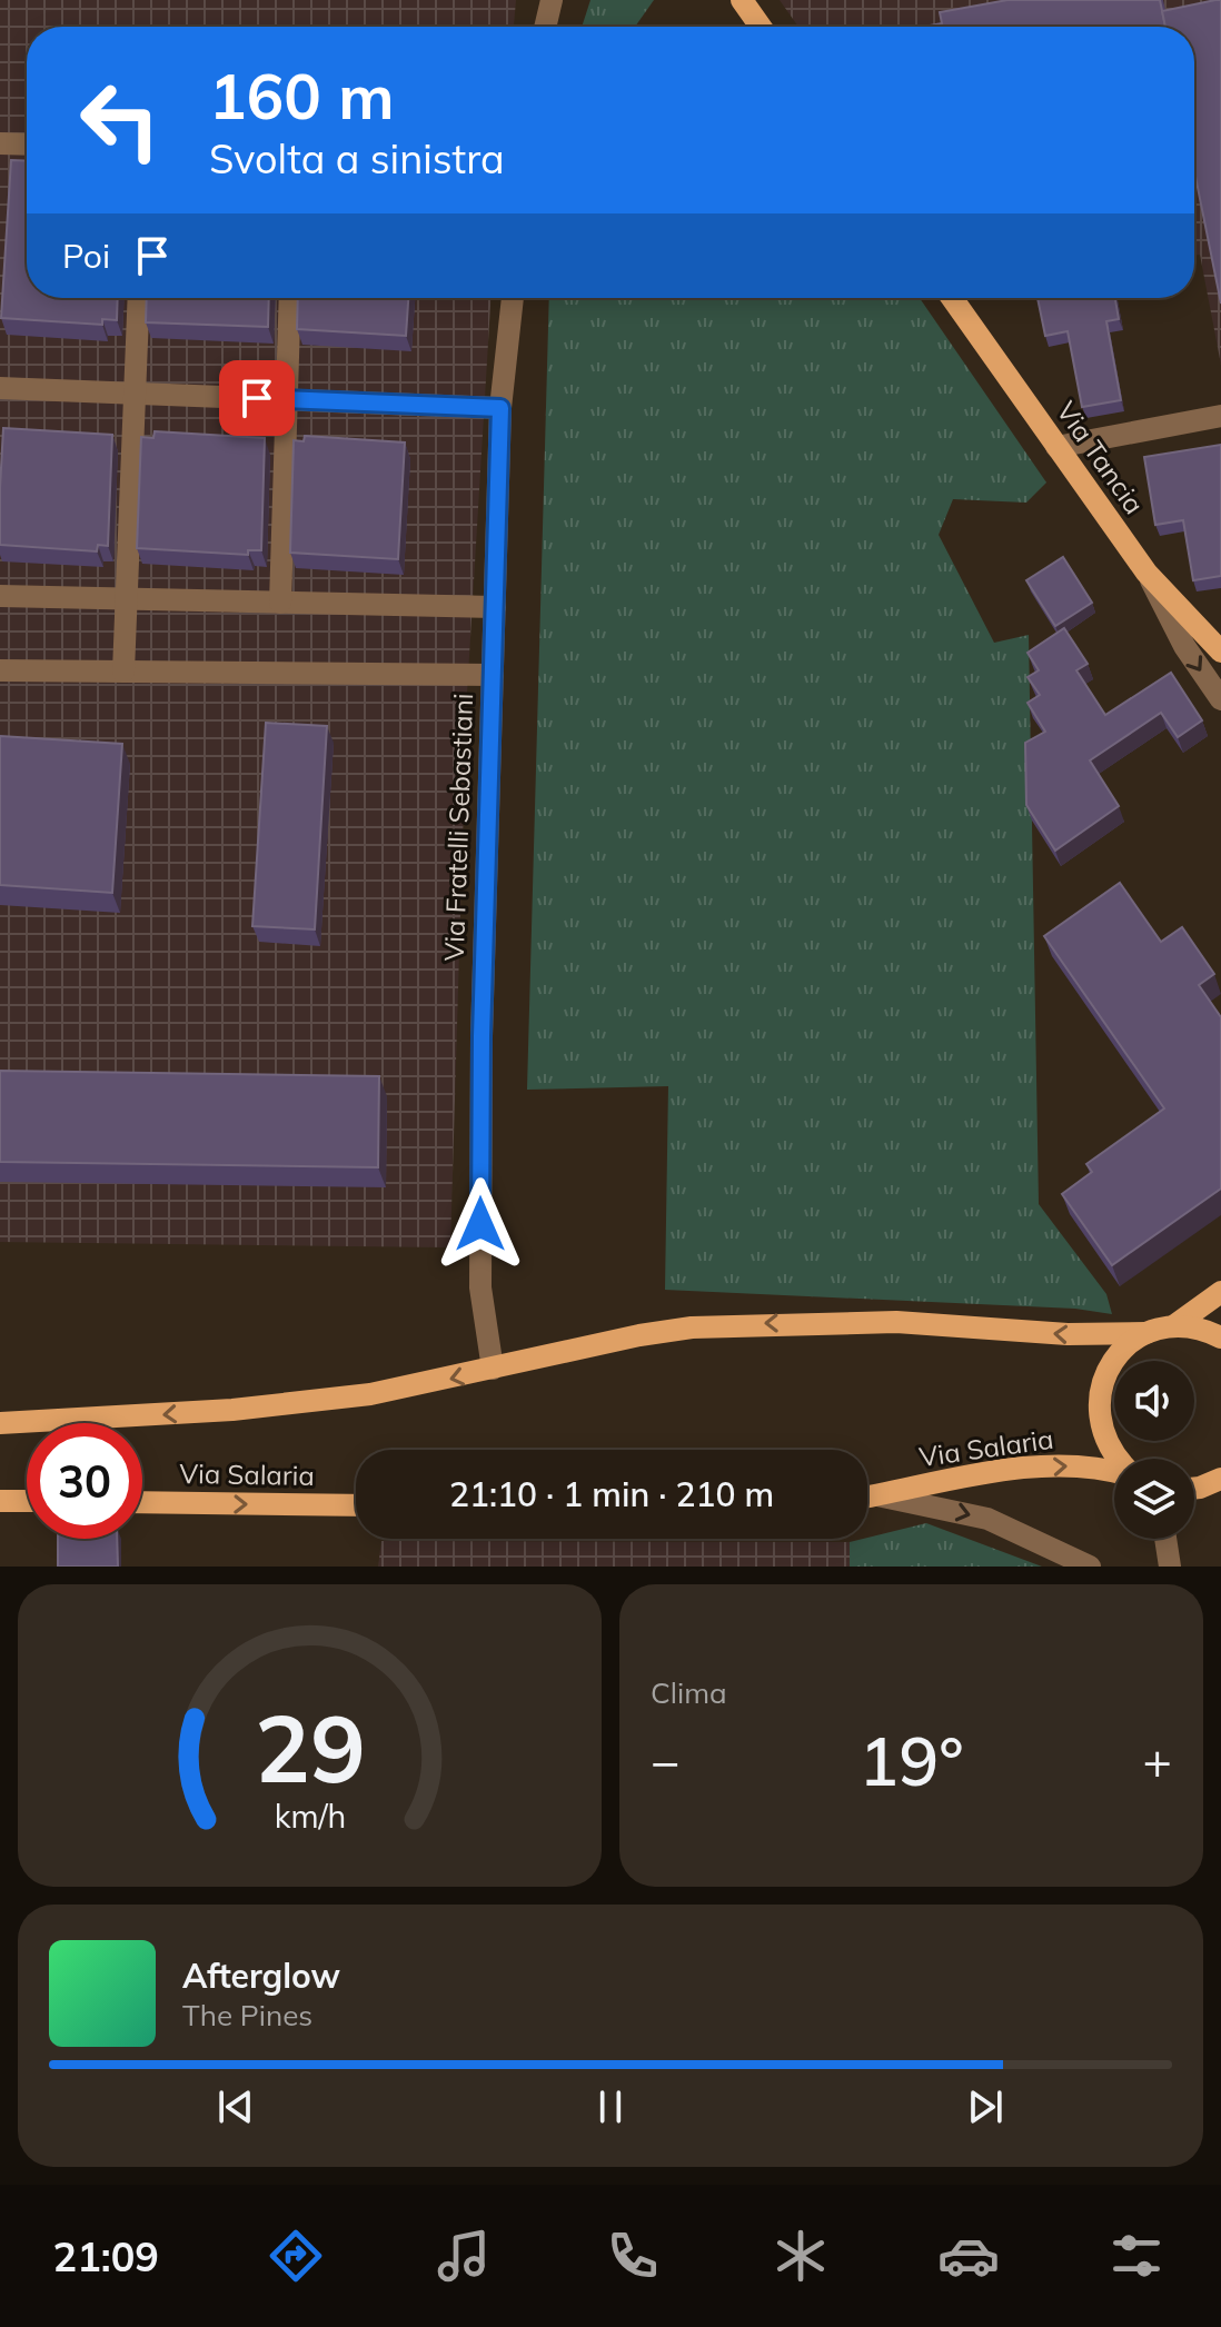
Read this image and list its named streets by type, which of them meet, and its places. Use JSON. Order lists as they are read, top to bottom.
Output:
{
  "streets": {
    "main road": ["Via Tancia", "Via Salaria"],
    "street": ["Via Fratelli Sebastiani"]
  },
  "page": {
    "turn": ["160 m", "Svolta a sinistra"],
    "then": "Poi",
    "limit": "30",
    "trip": "21:10 · 1 min · 210 m",
    "tile": "Clima",
    "heat": ["−", "19°", "+"],
    "song": ["Afterglow", "The Pines"],
    "tabs": "21:09",
    "gauge": ["29", "km/h"]
  }
}
